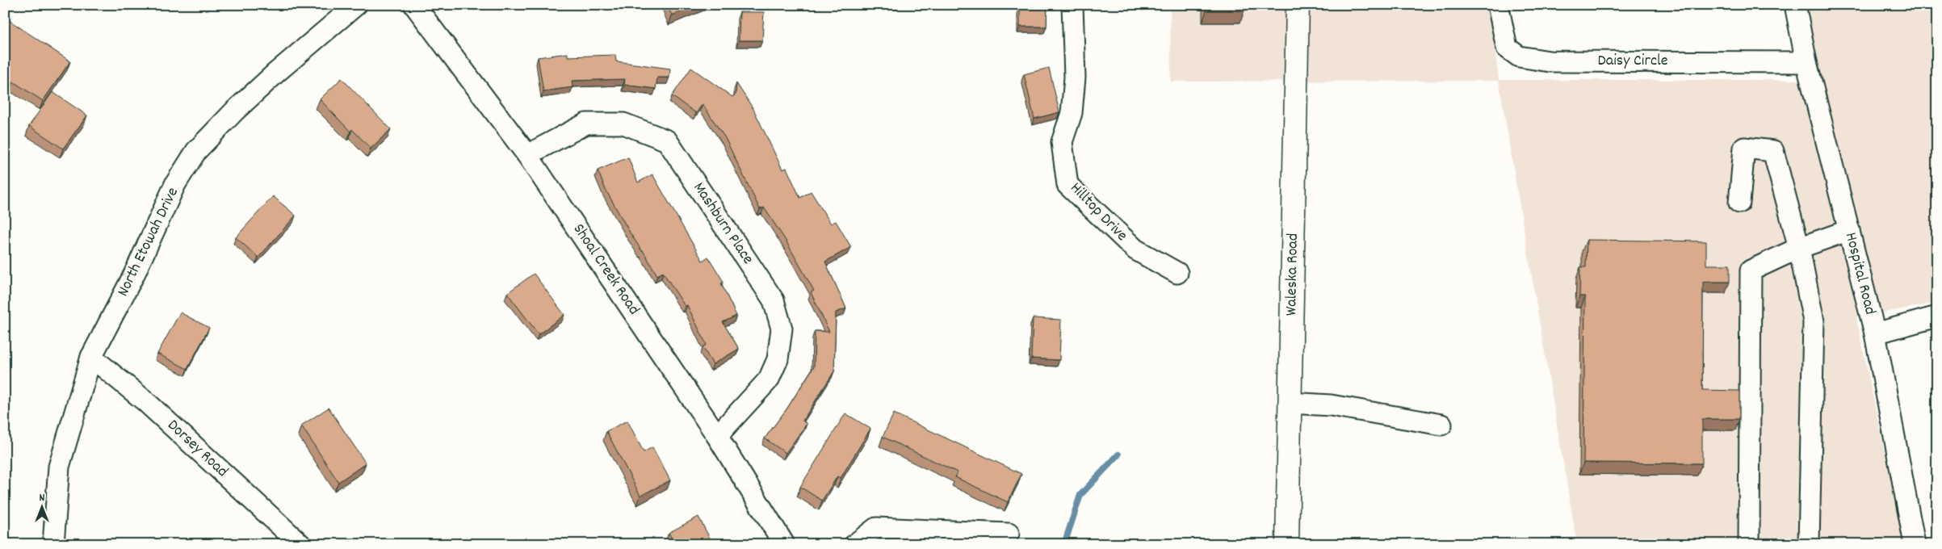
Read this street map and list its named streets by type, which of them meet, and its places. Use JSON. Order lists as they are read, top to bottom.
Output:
{
  "streets": {
    "main road": ["Waleska Road"],
    "street": [
      "Daisy Circle",
      "Hilltop Drive",
      "Mashburn Place",
      "North Etowah Drive",
      "Shoal Creek Road",
      "Hospital Road",
      "Dorsey Road"
    ]
  },
  "crossings": [
    ["Daisy Circle", "Hospital Road"],
    ["Mashburn Place", "Shoal Creek Road"],
    ["North Etowah Drive", "Dorsey Road"]
  ],
  "north": "top"
}
